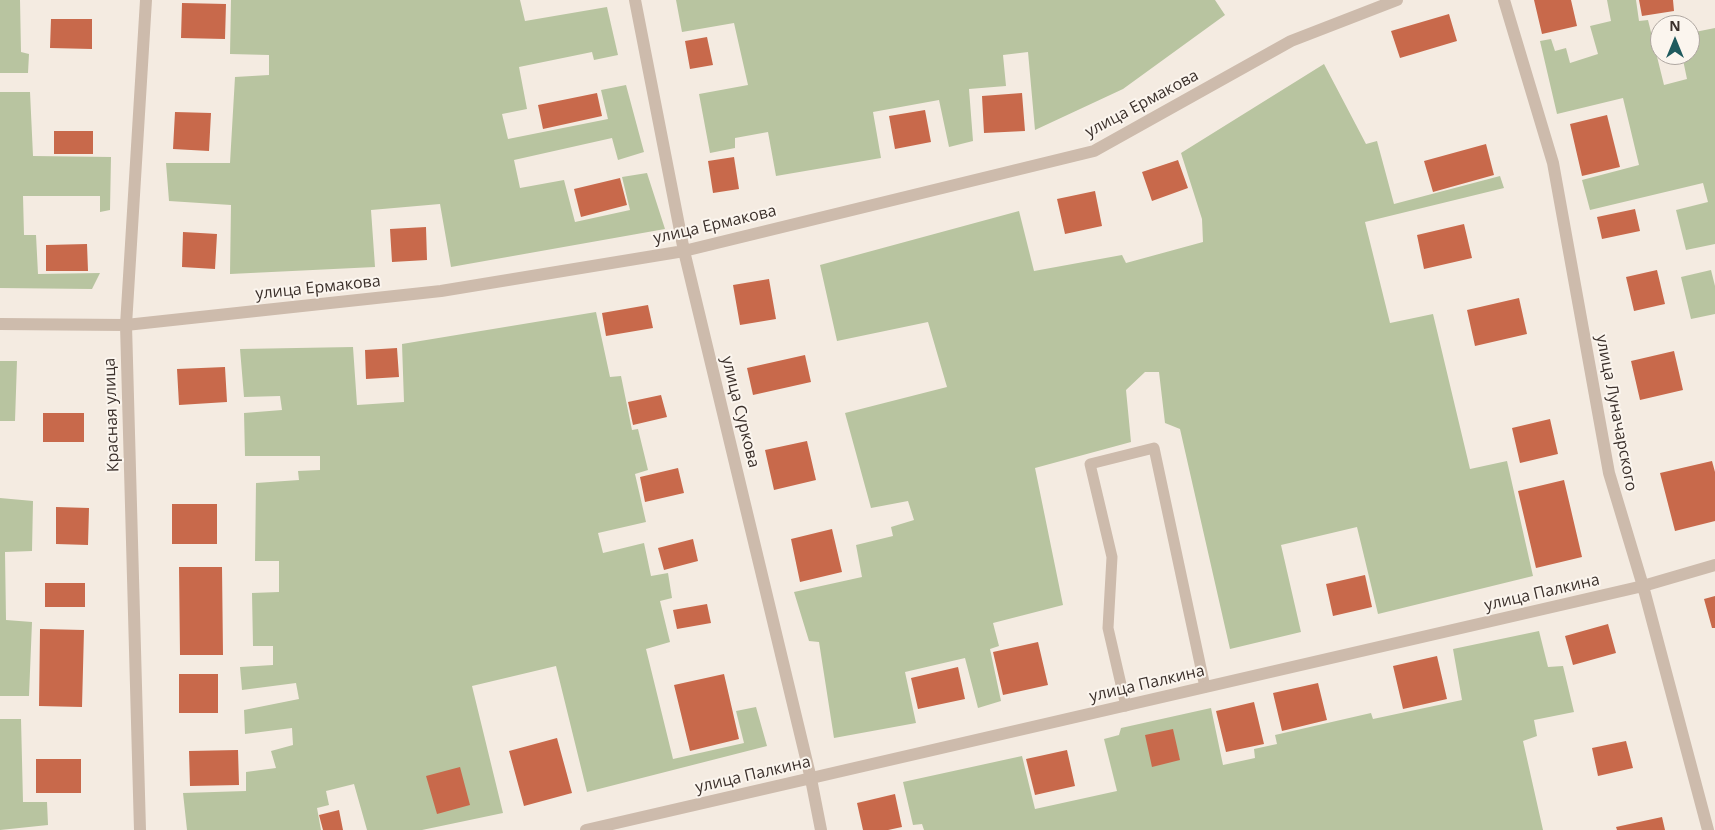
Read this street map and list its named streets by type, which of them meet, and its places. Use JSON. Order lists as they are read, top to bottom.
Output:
{
  "streets": {
    "street": [
      "улица Ермакова",
      "улица Суркова",
      "улица Луначарского",
      "Красная улица",
      "улица Палкина"
    ]
  },
  "crossings": [
    ["улица Ермакова", "улица Суркова"],
    ["улица Ермакова", "Красная улица"],
    ["улица Суркова", "улица Палкина"],
    ["улица Луначарского", "улица Палкина"]
  ],
  "north": "top"
}
